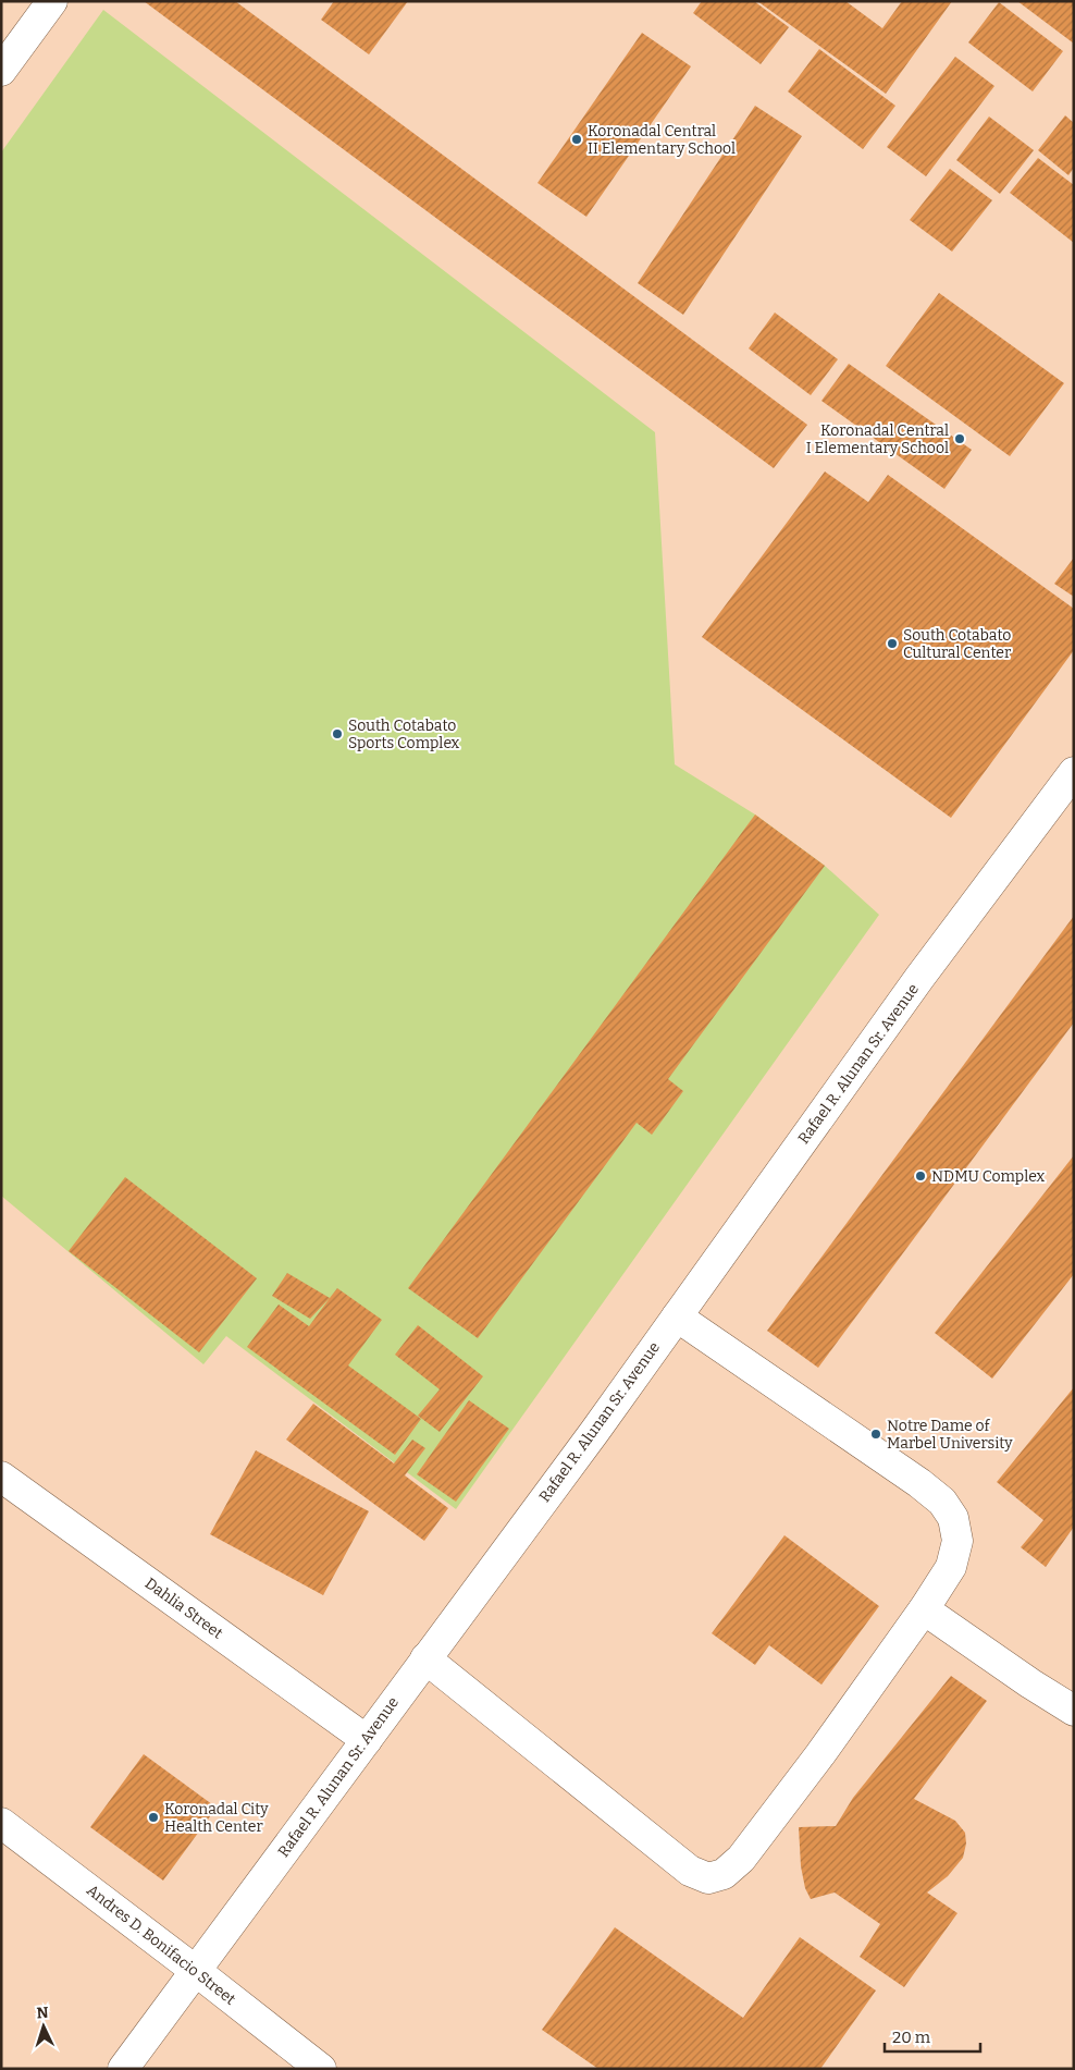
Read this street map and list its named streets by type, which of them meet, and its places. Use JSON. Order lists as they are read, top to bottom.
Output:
{
  "streets": {
    "main road": ["Rafael R. Alunan Sr. Avenue", "Dahlia Street", "Andres D. Bonifacio Street"]
  },
  "crossings": [
    ["Rafael R. Alunan Sr. Avenue", "Dahlia Street"],
    ["Rafael R. Alunan Sr. Avenue", "Andres D. Bonifacio Street"]
  ],
  "places": [
    "Koronadal Central II Elementary School",
    "Koronadal Central I Elementary School",
    "South Cotabato Cultural Center",
    "South Cotabato Sports Complex",
    "NDMU Complex",
    "Notre Dame of Marbel University",
    "Koronadal City Health Center"
  ],
  "scale_bar": "20 m",
  "north": "top"
}
